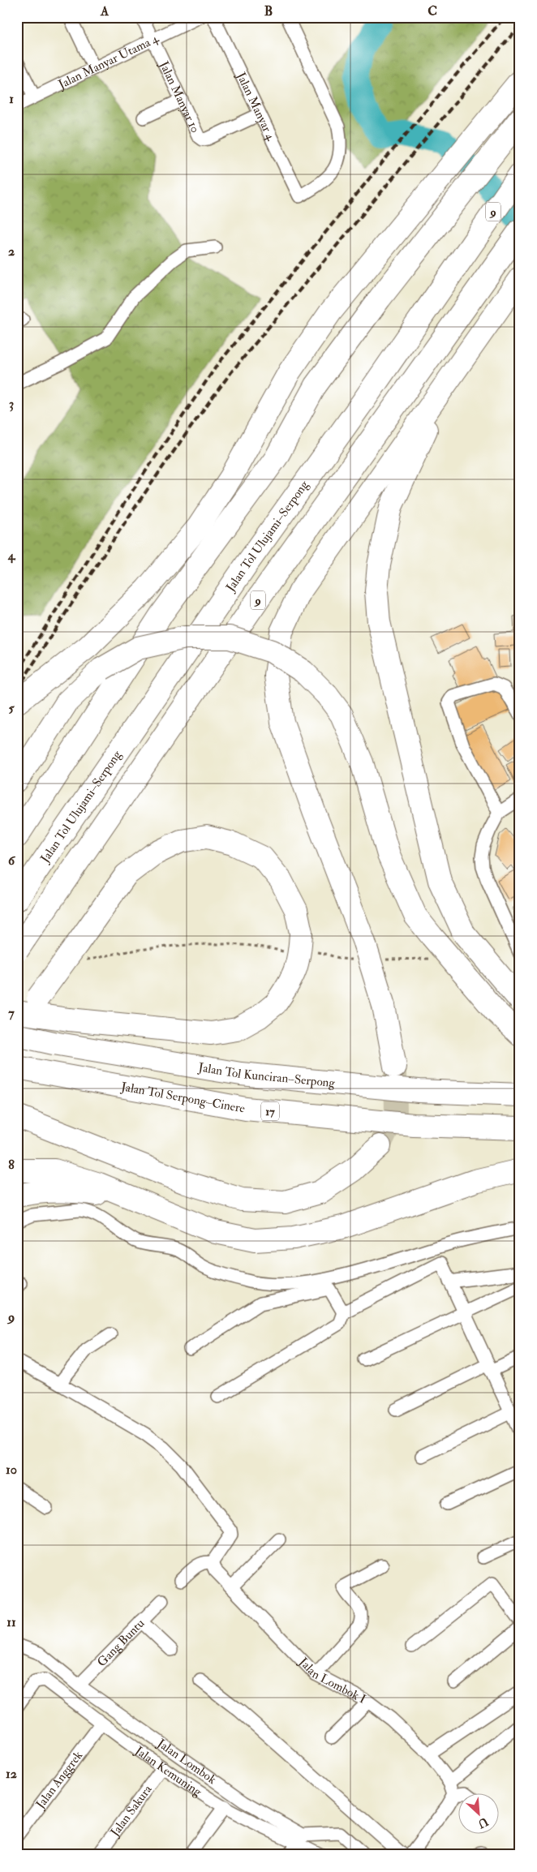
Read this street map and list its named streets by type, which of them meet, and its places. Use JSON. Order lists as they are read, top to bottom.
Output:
{
  "streets": {
    "highway": [
      "9",
      "Jalan Tol Ulujami–Serpong",
      "Jalan Tol Kunciran–Serpong",
      "Jalan Tol Serpong–Cinere",
      "17"
    ],
    "street": [
      "Jalan Manyar Utama 4",
      "Jalan Manyar 10",
      "Jalan Manyar 4",
      "Gang Buntu",
      "Jalan Lombok I",
      "Jalan Lombok",
      "Jalan Kemuning",
      "Jalan Anggrek",
      "Jalan Sakura"
    ]
  },
  "crossings": [
    ["Jalan Manyar Utama 4", "Jalan Manyar 10"],
    ["Jalan Manyar 10", "Jalan Manyar 4"],
    ["Gang Buntu", "Jalan Lombok"],
    ["Jalan Kemuning", "Jalan Anggrek"],
    ["Jalan Kemuning", "Jalan Sakura"]
  ],
  "north": "bottom right",
  "grid": {
    "columns": ["A", "B", "C"],
    "rows": [
      "1",
      "2",
      "3",
      "4",
      "5",
      "6",
      "7",
      "8",
      "9",
      "10",
      "11",
      "12"
    ]
  }
}
